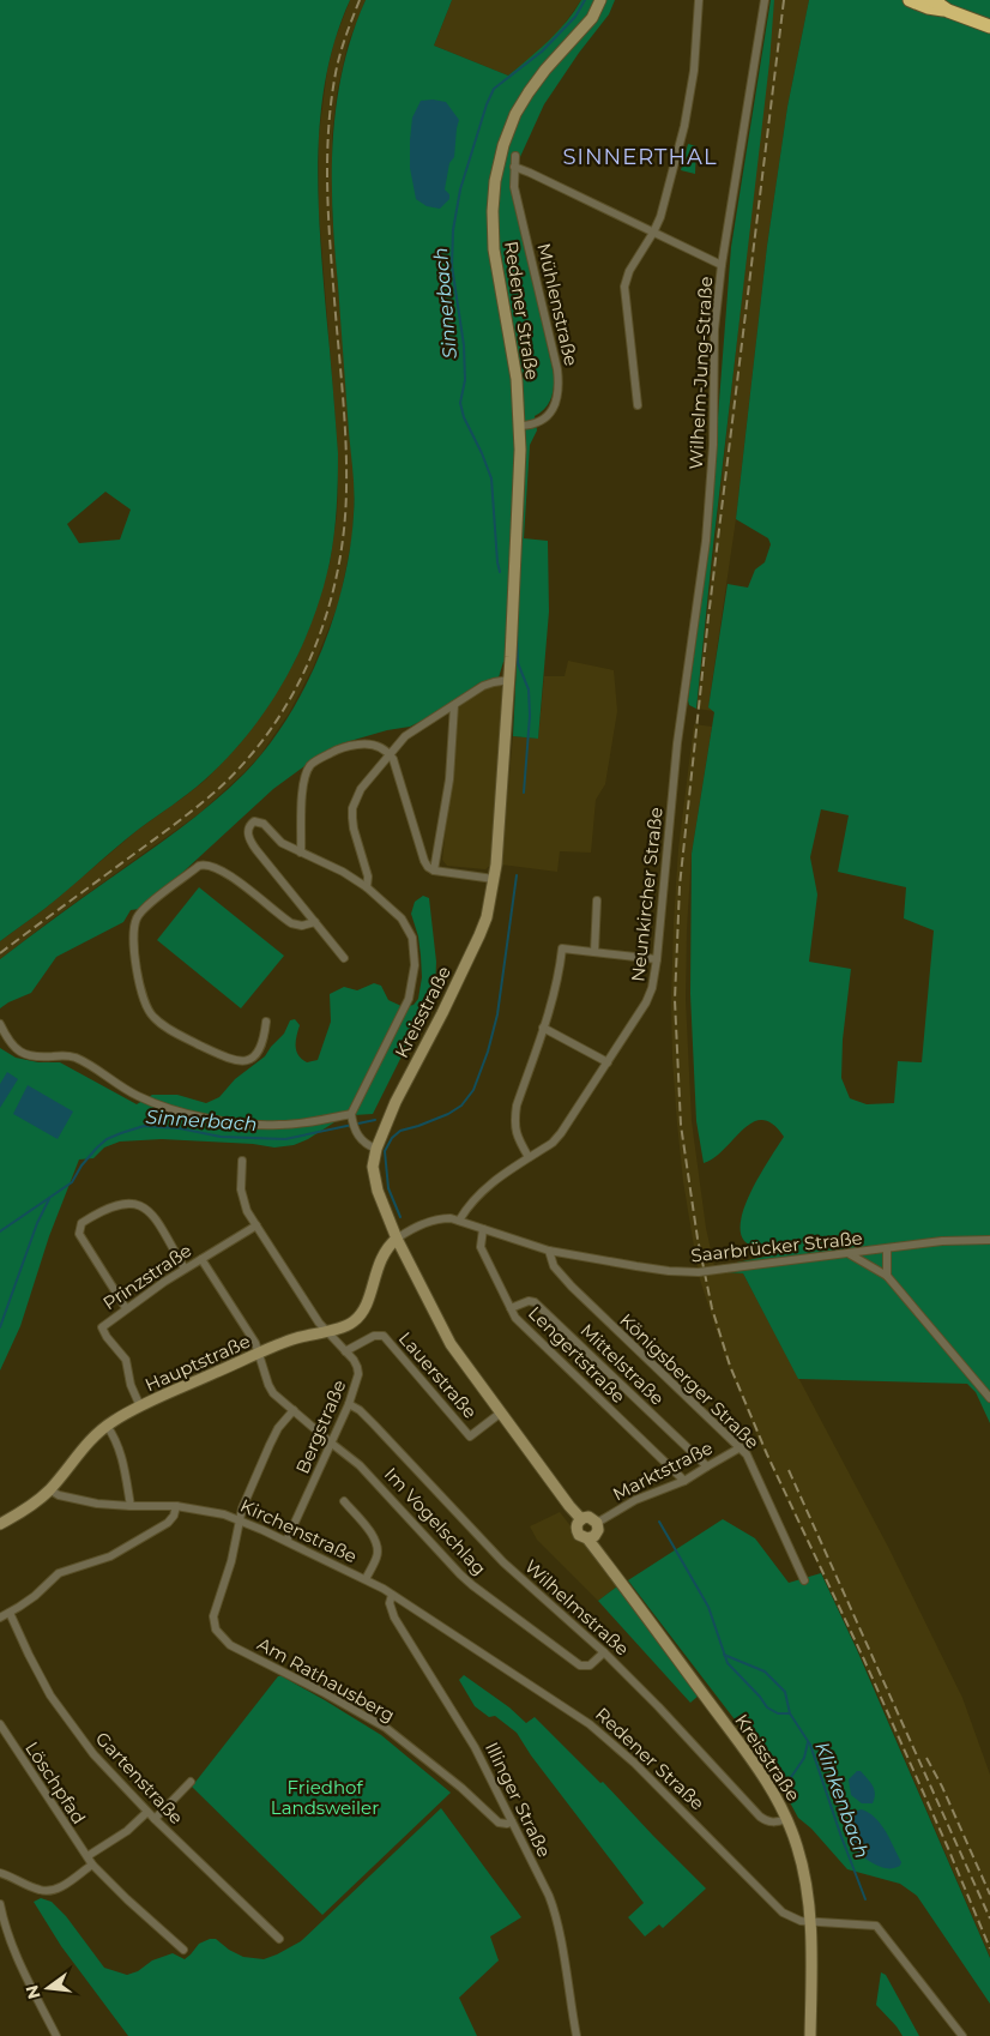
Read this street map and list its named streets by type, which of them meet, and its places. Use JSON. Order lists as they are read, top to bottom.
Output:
{
  "streets": {
    "main road": ["Redener Straße", "Kreisstraße", "Hauptstraße"],
    "street": [
      "Mühlenstraße",
      "Wilhelm-Jung-Straße",
      "Neunkircher Straße",
      "Saarbrücker Straße",
      "Prinzstraße",
      "Lengertstraße",
      "Mittelstraße",
      "Lauerstraße",
      "Königsberger Straße",
      "Bergstraße",
      "Marktstraße",
      "Im Vogelschlag",
      "Kirchenstraße",
      "Wilhelmstraße",
      "Am Rathausberg",
      "Gartenstraße",
      "Löschpfad",
      "Illinger Straße"
    ]
  },
  "crossings": [
    ["Mühlenstraße", "Redener Straße"],
    ["Redener Straße", "Kreisstraße"],
    ["Redener Straße", "Kirchenstraße"],
    ["Redener Straße", "Illinger Straße"],
    ["Wilhelm-Jung-Straße", "Neunkircher Straße"],
    ["Neunkircher Straße", "Saarbrücker Straße"],
    ["Kreisstraße", "Saarbrücker Straße"],
    ["Kreisstraße", "Hauptstraße"],
    ["Kreisstraße", "Lauerstraße"],
    ["Kreisstraße", "Marktstraße"],
    ["Kreisstraße", "Wilhelmstraße"],
    ["Saarbrücker Straße", "Lengertstraße"],
    ["Saarbrücker Straße", "Hauptstraße"],
    ["Saarbrücker Straße", "Königsberger Straße"],
    ["Prinzstraße", "Hauptstraße"],
    ["Lengertstraße", "Mittelstraße"],
    ["Lengertstraße", "Marktstraße"],
    ["Hauptstraße", "Bergstraße"],
    ["Hauptstraße", "Im Vogelschlag"],
    ["Hauptstraße", "Kirchenstraße"],
    ["Mittelstraße", "Marktstraße"],
    ["Lauerstraße", "Bergstraße"],
    ["Königsberger Straße", "Marktstraße"],
    ["Bergstraße", "Im Vogelschlag"],
    ["Bergstraße", "Kirchenstraße"],
    ["Bergstraße", "Wilhelmstraße"],
    ["Im Vogelschlag", "Wilhelmstraße"],
    ["Im Vogelschlag", "Am Rathausberg"],
    ["Kirchenstraße", "Am Rathausberg"],
    ["Kirchenstraße", "Illinger Straße"],
    ["Am Rathausberg", "Illinger Straße"]
  ],
  "districts": ["SINNERTHAL"],
  "water": ["Sinnerbach", "Klinkenbach"],
  "parks": ["Friedhof Landsweiler"],
  "north": "left"
}
